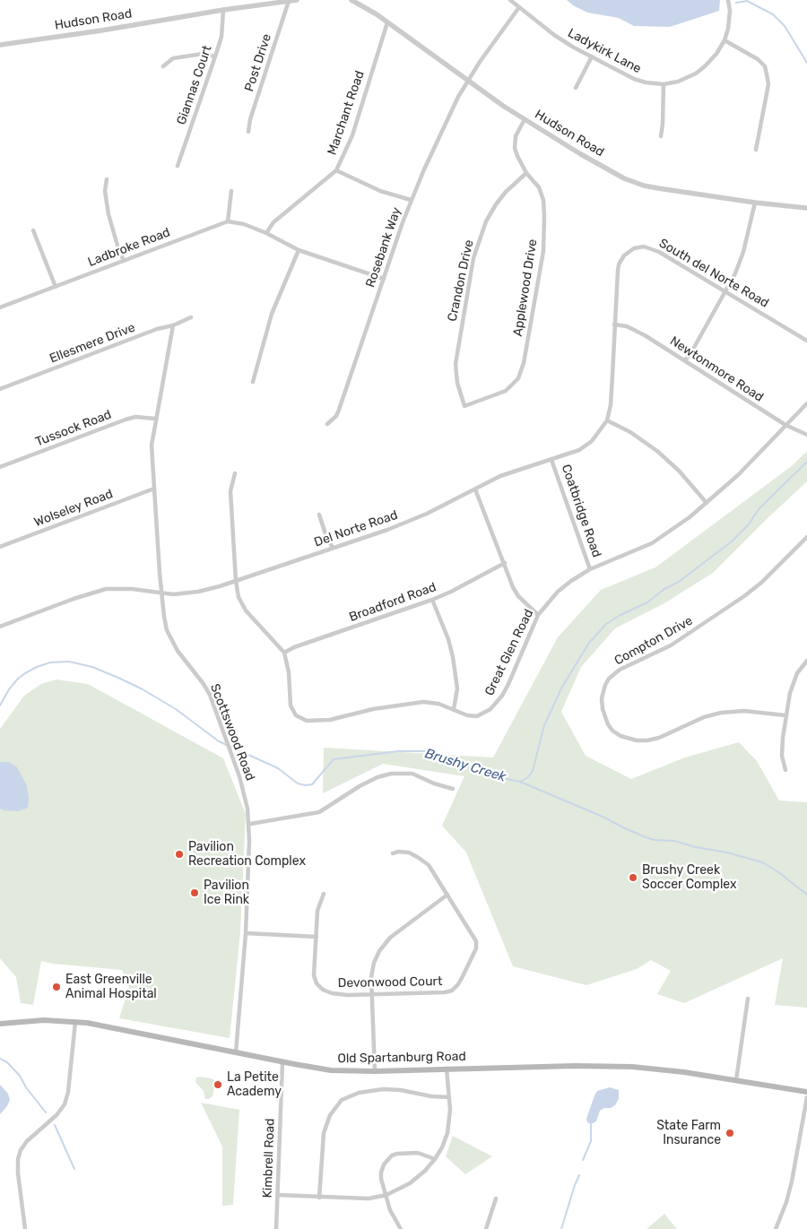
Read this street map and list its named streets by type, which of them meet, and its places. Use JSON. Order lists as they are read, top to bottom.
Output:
{
  "streets": {
    "main road": ["Old Spartanburg Road"],
    "street": [
      "Hudson Road",
      "Ladykirk Lane",
      "Post Drive",
      "Giannas Court",
      "Marchant Road",
      "Ladbroke Road",
      "Rosebank Way",
      "South del Norte Road",
      "Crandon Drive",
      "Applewood Drive",
      "Ellesmere Drive",
      "Newtonmore Road",
      "Tussock Road",
      "Wolseley Road",
      "Coatbridge Road",
      "Del Norte Road",
      "Broadford Road",
      "Compton Drive",
      "Great Glen Road",
      "Scottswood Road",
      "Devonwood Court",
      "Kimbrell Road"
    ]
  },
  "crossings": [
    ["Hudson Road", "Post Drive"],
    ["Hudson Road", "Giannas Court"],
    ["Hudson Road", "Marchant Road"],
    ["Hudson Road", "Rosebank Way"],
    ["Hudson Road", "Applewood Drive"],
    ["Ladykirk Lane", "Rosebank Way"],
    ["South del Norte Road", "Newtonmore Road"],
    ["South del Norte Road", "Del Norte Road"],
    ["Crandon Drive", "Applewood Drive"],
    ["Ellesmere Drive", "Scottswood Road"],
    ["Newtonmore Road", "Del Norte Road"],
    ["Newtonmore Road", "Great Glen Road"],
    ["Tussock Road", "Scottswood Road"],
    ["Wolseley Road", "Scottswood Road"],
    ["Coatbridge Road", "Del Norte Road"],
    ["Coatbridge Road", "Great Glen Road"],
    ["Del Norte Road", "Great Glen Road"],
    ["Del Norte Road", "Scottswood Road"],
    ["Broadford Road", "Great Glen Road"],
    ["Scottswood Road", "Old Spartanburg Road"],
    ["Old Spartanburg Road", "Kimbrell Road"]
  ],
  "water": ["Brushy Creek"],
  "places": [
    "Pavilion Recreation Complex",
    "Brushy Creek Soccer Complex",
    "Pavilion Ice Rink",
    "East Greenville Animal Hospital",
    "La Petite Academy",
    "State Farm Insurance"
  ]
}
